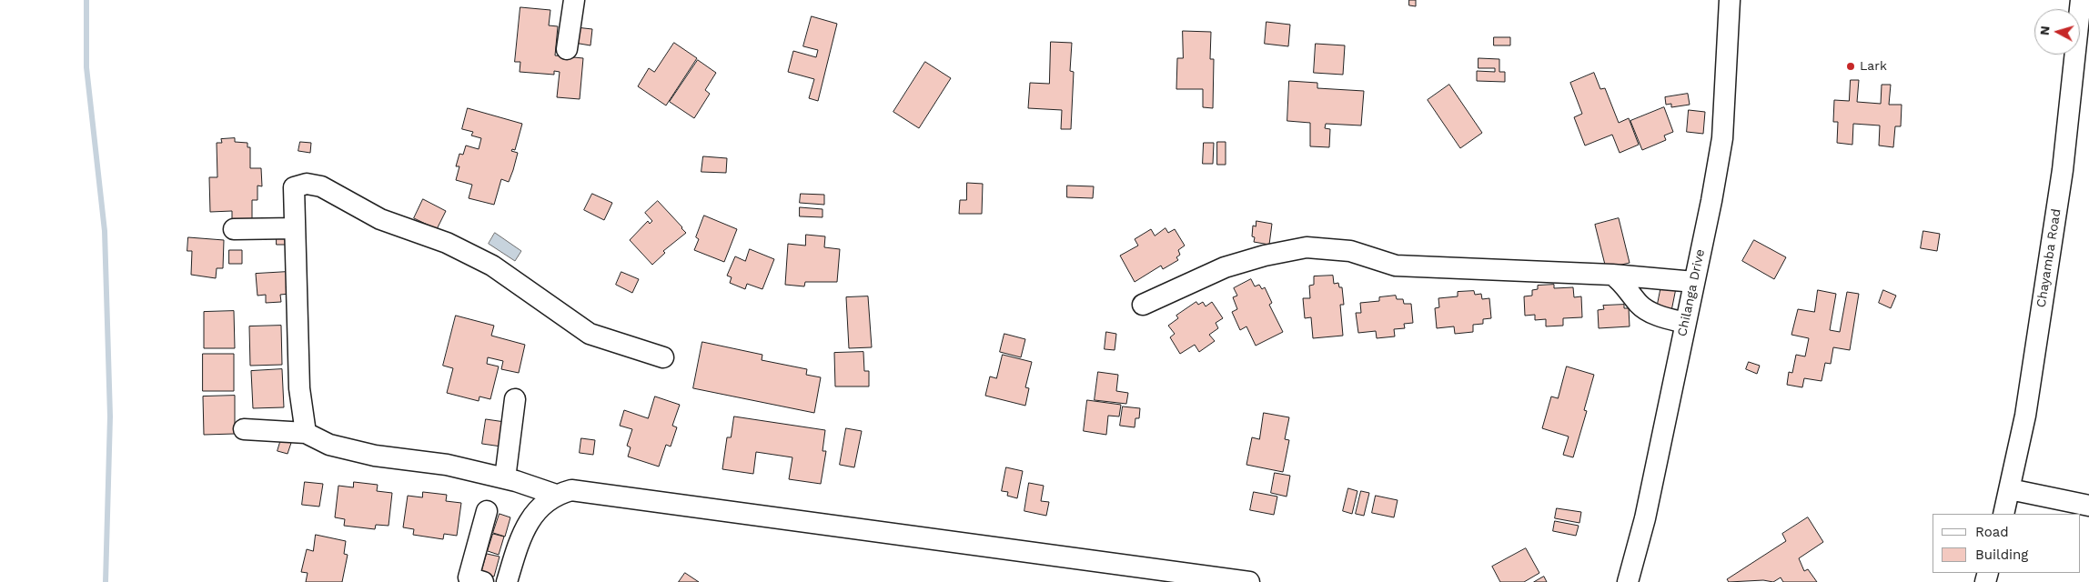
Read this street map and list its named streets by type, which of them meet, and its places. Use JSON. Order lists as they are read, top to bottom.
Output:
{
  "streets": {
    "street": ["Chayamba Road", "Chilanga Drive"]
  },
  "places": ["Lark"],
  "legend": ["Road", "Building"],
  "north": "left"
}
